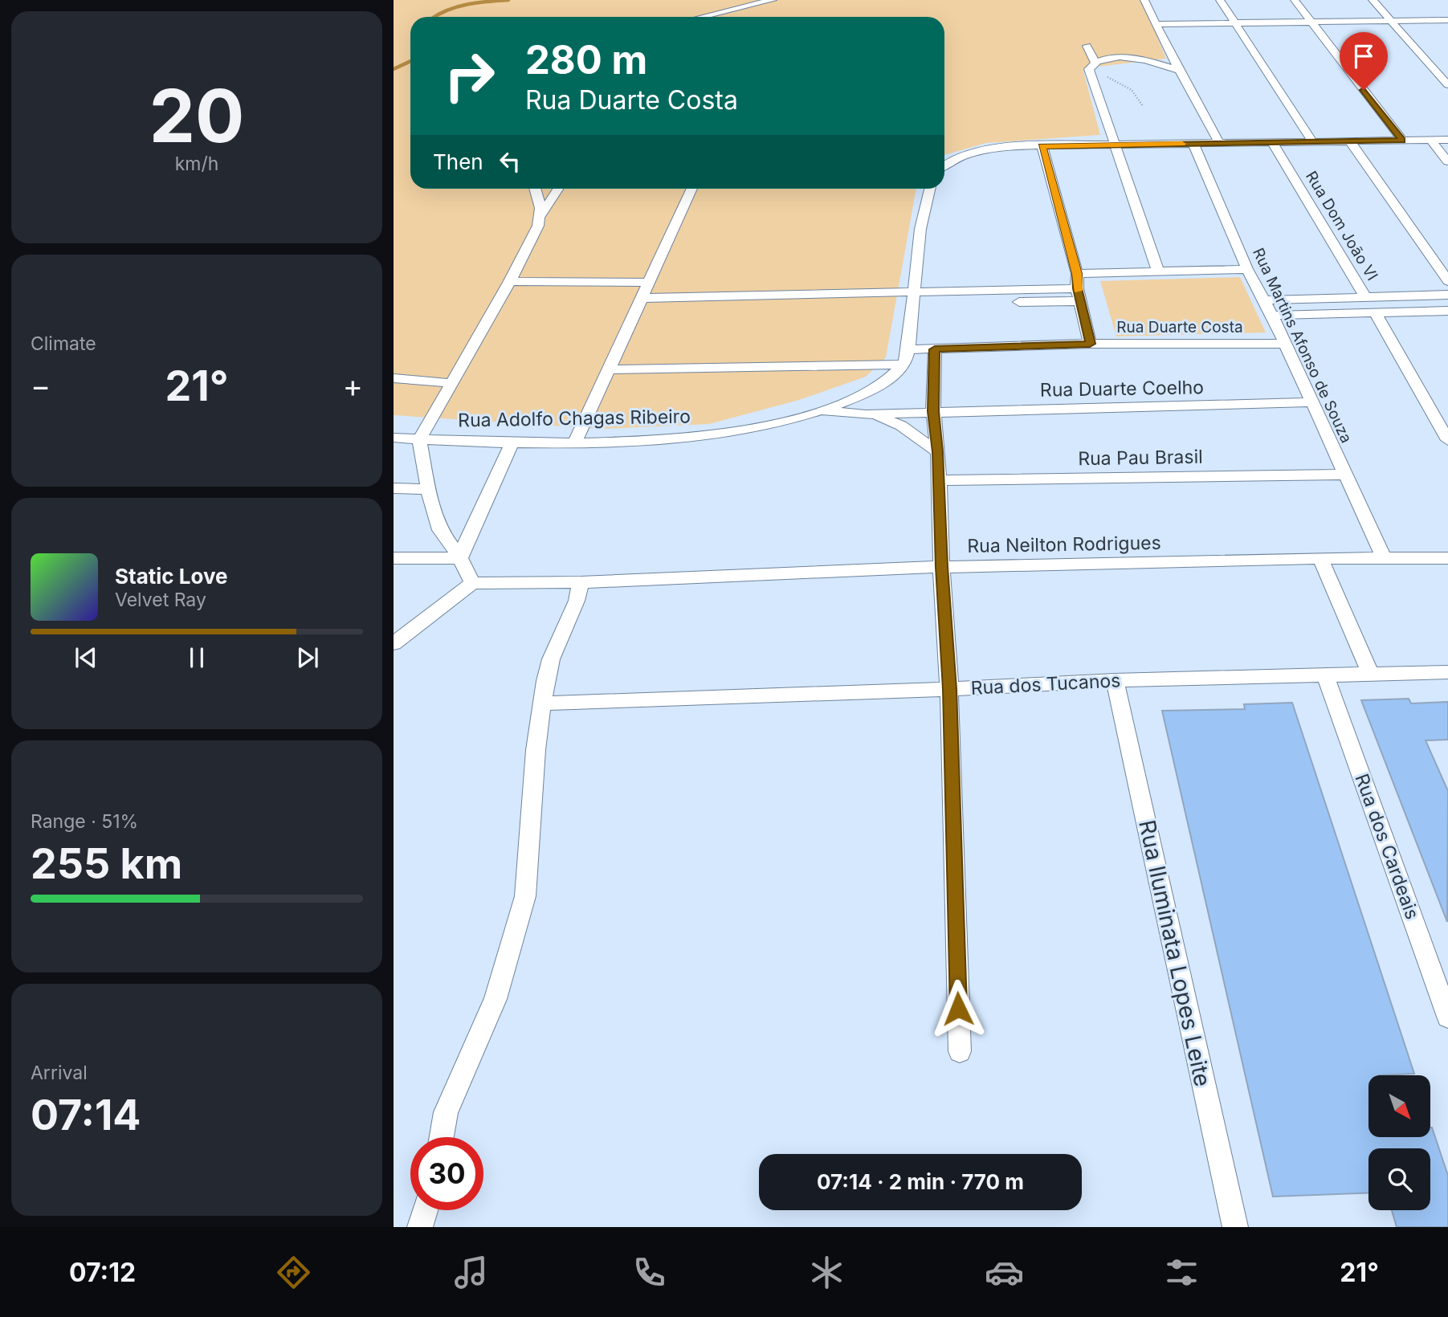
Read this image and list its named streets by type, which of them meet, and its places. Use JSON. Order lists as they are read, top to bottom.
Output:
{
  "streets": {
    "street": [
      "Rua Dom João VI",
      "Rua Duarte Costa",
      "Rua Martins Afonso de Souza",
      "Rua Duarte Coelho",
      "Rua Adolfo Chagas Ribeiro",
      "Rua Pau Brasil",
      "Rua Neilton Rodrigues",
      "Rua dos Tucanos",
      "Rua dos Cardeais",
      "Rua Iluminata Lopes Leite"
    ]
  },
  "crossings": [
    ["Rua Duarte Costa", "Rua Martins Afonso de Souza"],
    ["Rua Martins Afonso de Souza", "Rua Duarte Coelho"],
    ["Rua Martins Afonso de Souza", "Rua Pau Brasil"],
    ["Rua Martins Afonso de Souza", "Rua Neilton Rodrigues"],
    ["Rua dos Tucanos", "Rua dos Cardeais"],
    ["Rua dos Tucanos", "Rua Iluminata Lopes Leite"]
  ],
  "north": "bottom right",
  "page": {
    "tile": [
      ["20", "km/h"],
      "Climate",
      ["Range · 51%", "255 km"],
      ["Arrival", "07:14"]
    ],
    "turn": ["280 m", "Rua Duarte Costa"],
    "then": "Then",
    "heat": ["−", "21°", "+"],
    "song": ["Static Love", "Velvet Ray"],
    "limit": "30",
    "trip": "07:14 · 2 min · 770 m",
    "tabs": ["07:12", "21°"]
  }
}
